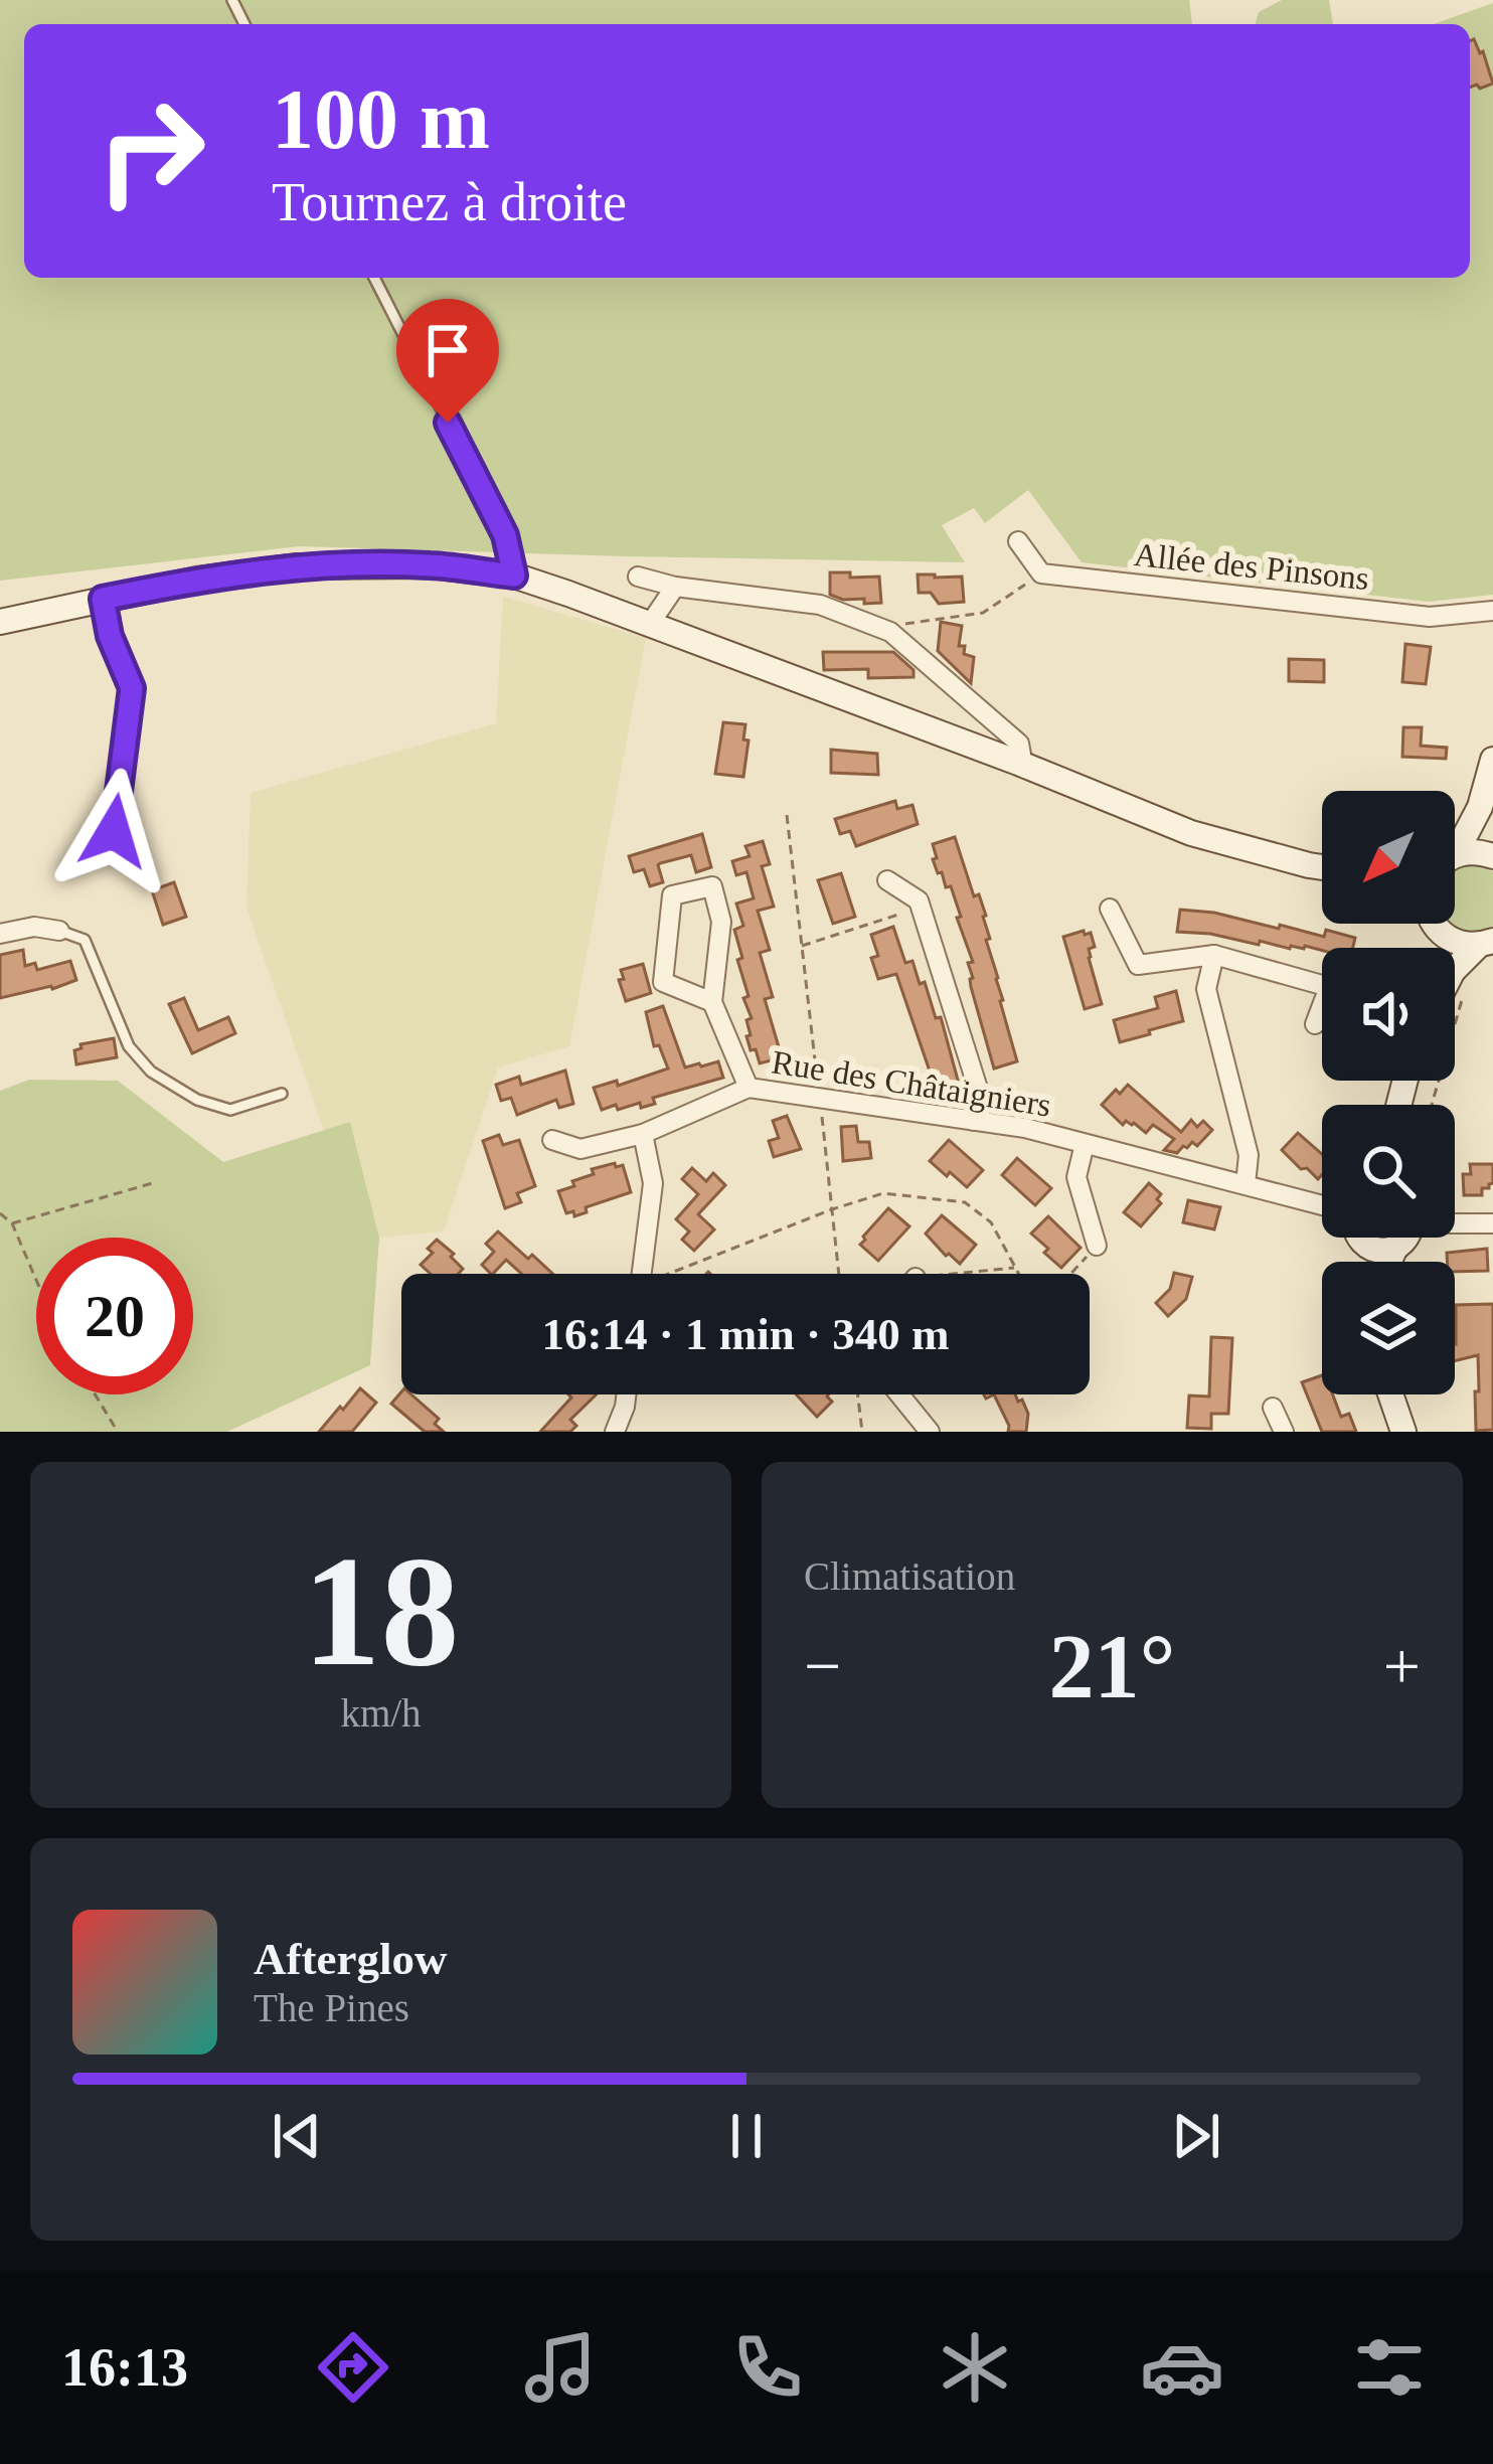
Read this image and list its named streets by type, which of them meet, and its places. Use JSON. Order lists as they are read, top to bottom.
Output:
{
  "streets": {
    "street": ["Allée des Pinsons", "Rue des Châtaigniers"]
  },
  "north": "bottom left",
  "page": {
    "turn": ["100 m", "Tournez à droite"],
    "limit": "20",
    "trip": "16:14 · 1 min · 340 m",
    "tile": [
      ["18", "km/h"],
      "Climatisation"
    ],
    "heat": ["−", "21°", "+"],
    "song": ["Afterglow", "The Pines"],
    "tabs": "16:13"
  }
}
